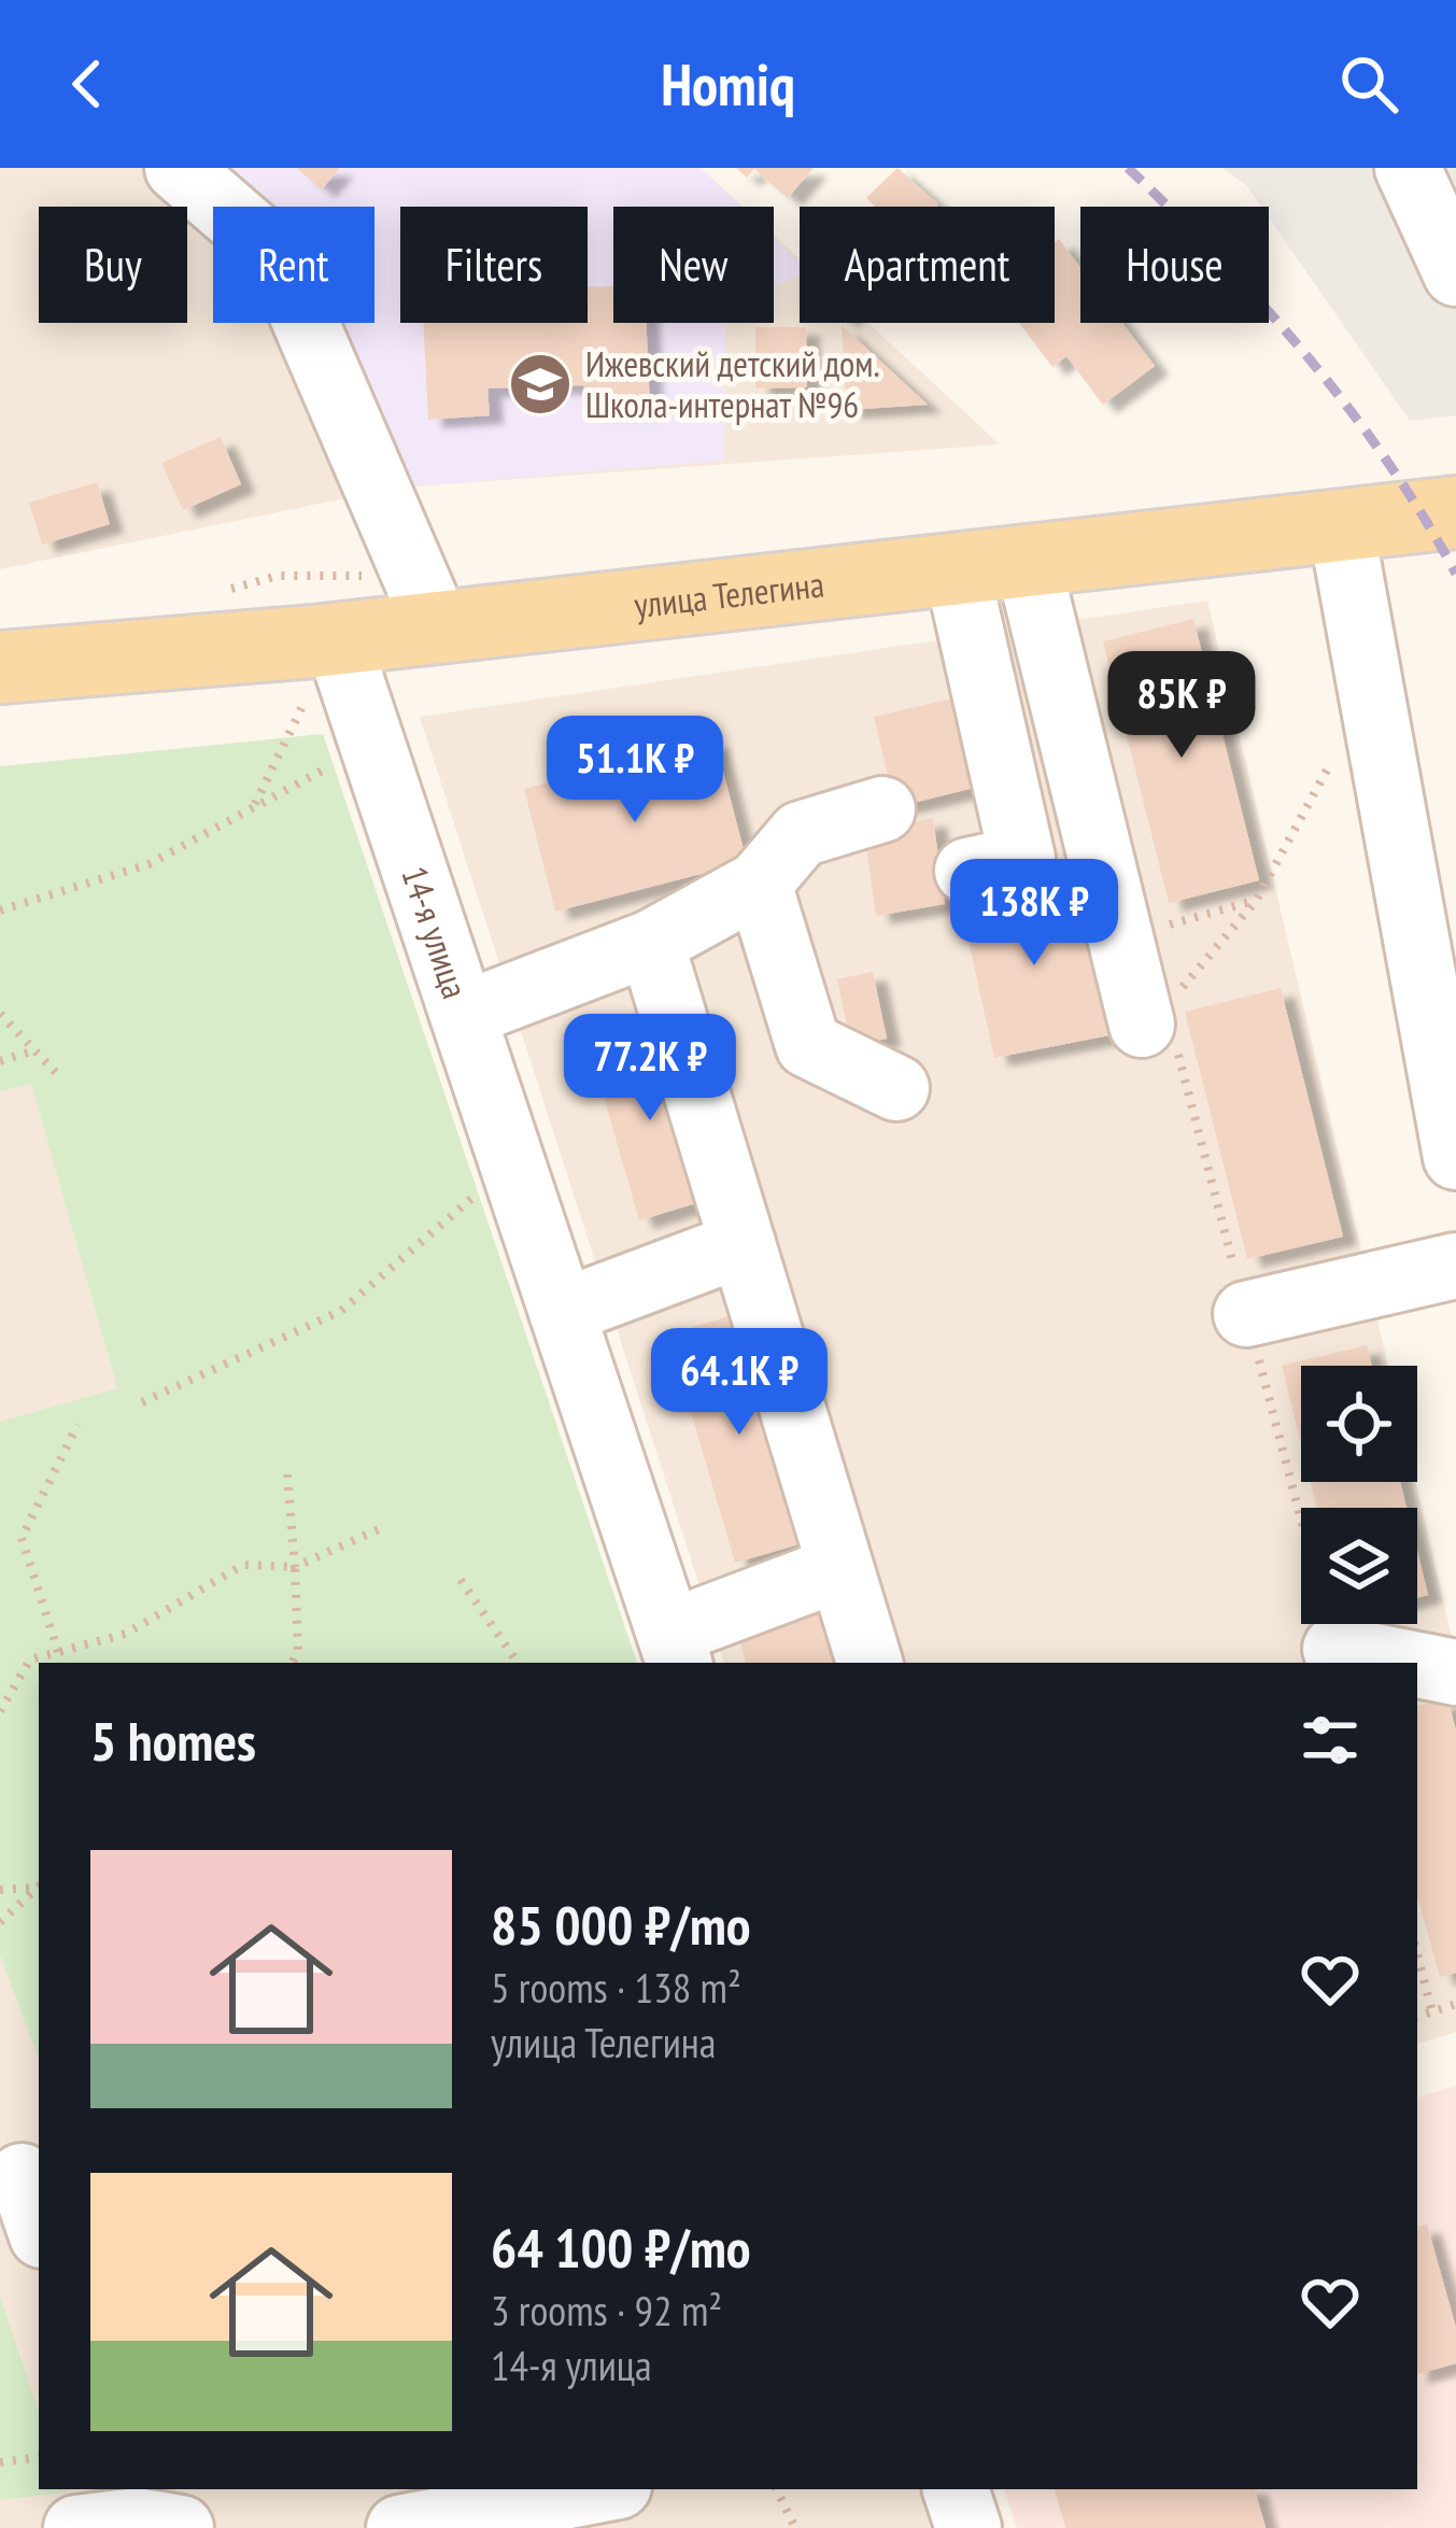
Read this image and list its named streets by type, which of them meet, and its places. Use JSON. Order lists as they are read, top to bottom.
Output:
{
  "streets": {
    "main road": ["улица Телегина"],
    "street": ["14-я улица"]
  },
  "crossings": [
    ["улица Телегина", "14-я улица"]
  ],
  "places": {
    "school or university": ["Ижевский детский дом. Школа-интернат №96"]
  },
  "page": {
    "header": "Homiq",
    "chip": [
      "Buy",
      "Rent",
      "Filters",
      "New",
      "Apartment",
      "House"
    ],
    "price": [
      "85K ₽",
      "51.1K ₽",
      "138K ₽",
      "77.2K ₽",
      "64.1K ₽"
    ],
    "heading": "5 homes",
    "list": [
      {
        "name": "85 000 ₽/mo",
        "note": "5 rooms · 138 m² · улица Телегина"
      },
      {
        "name": "64 100 ₽/mo",
        "note": "3 rooms · 92 m² · 14-я улица"
      }
    ]
  }
}
